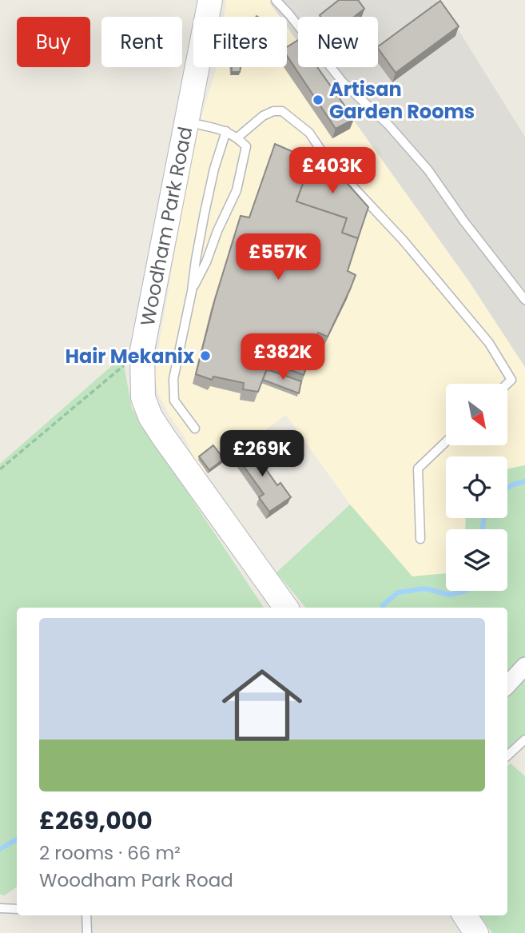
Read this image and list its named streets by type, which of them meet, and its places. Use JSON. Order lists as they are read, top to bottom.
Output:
{
  "streets": {
    "street": ["Woodham Park Road"]
  },
  "places": ["Artisan Garden Rooms", "Hair Mekanix"],
  "north": "bottom right",
  "page": {
    "chip": [
      "Buy",
      "Rent",
      "Filters",
      "New"
    ],
    "price": [
      "£403K",
      "£557K",
      "£382K",
      "£269K"
    ],
    "list": [
      {
        "name": "£269,000",
        "note": "2 rooms · 66 m² · Woodham Park Road"
      }
    ]
  }
}
